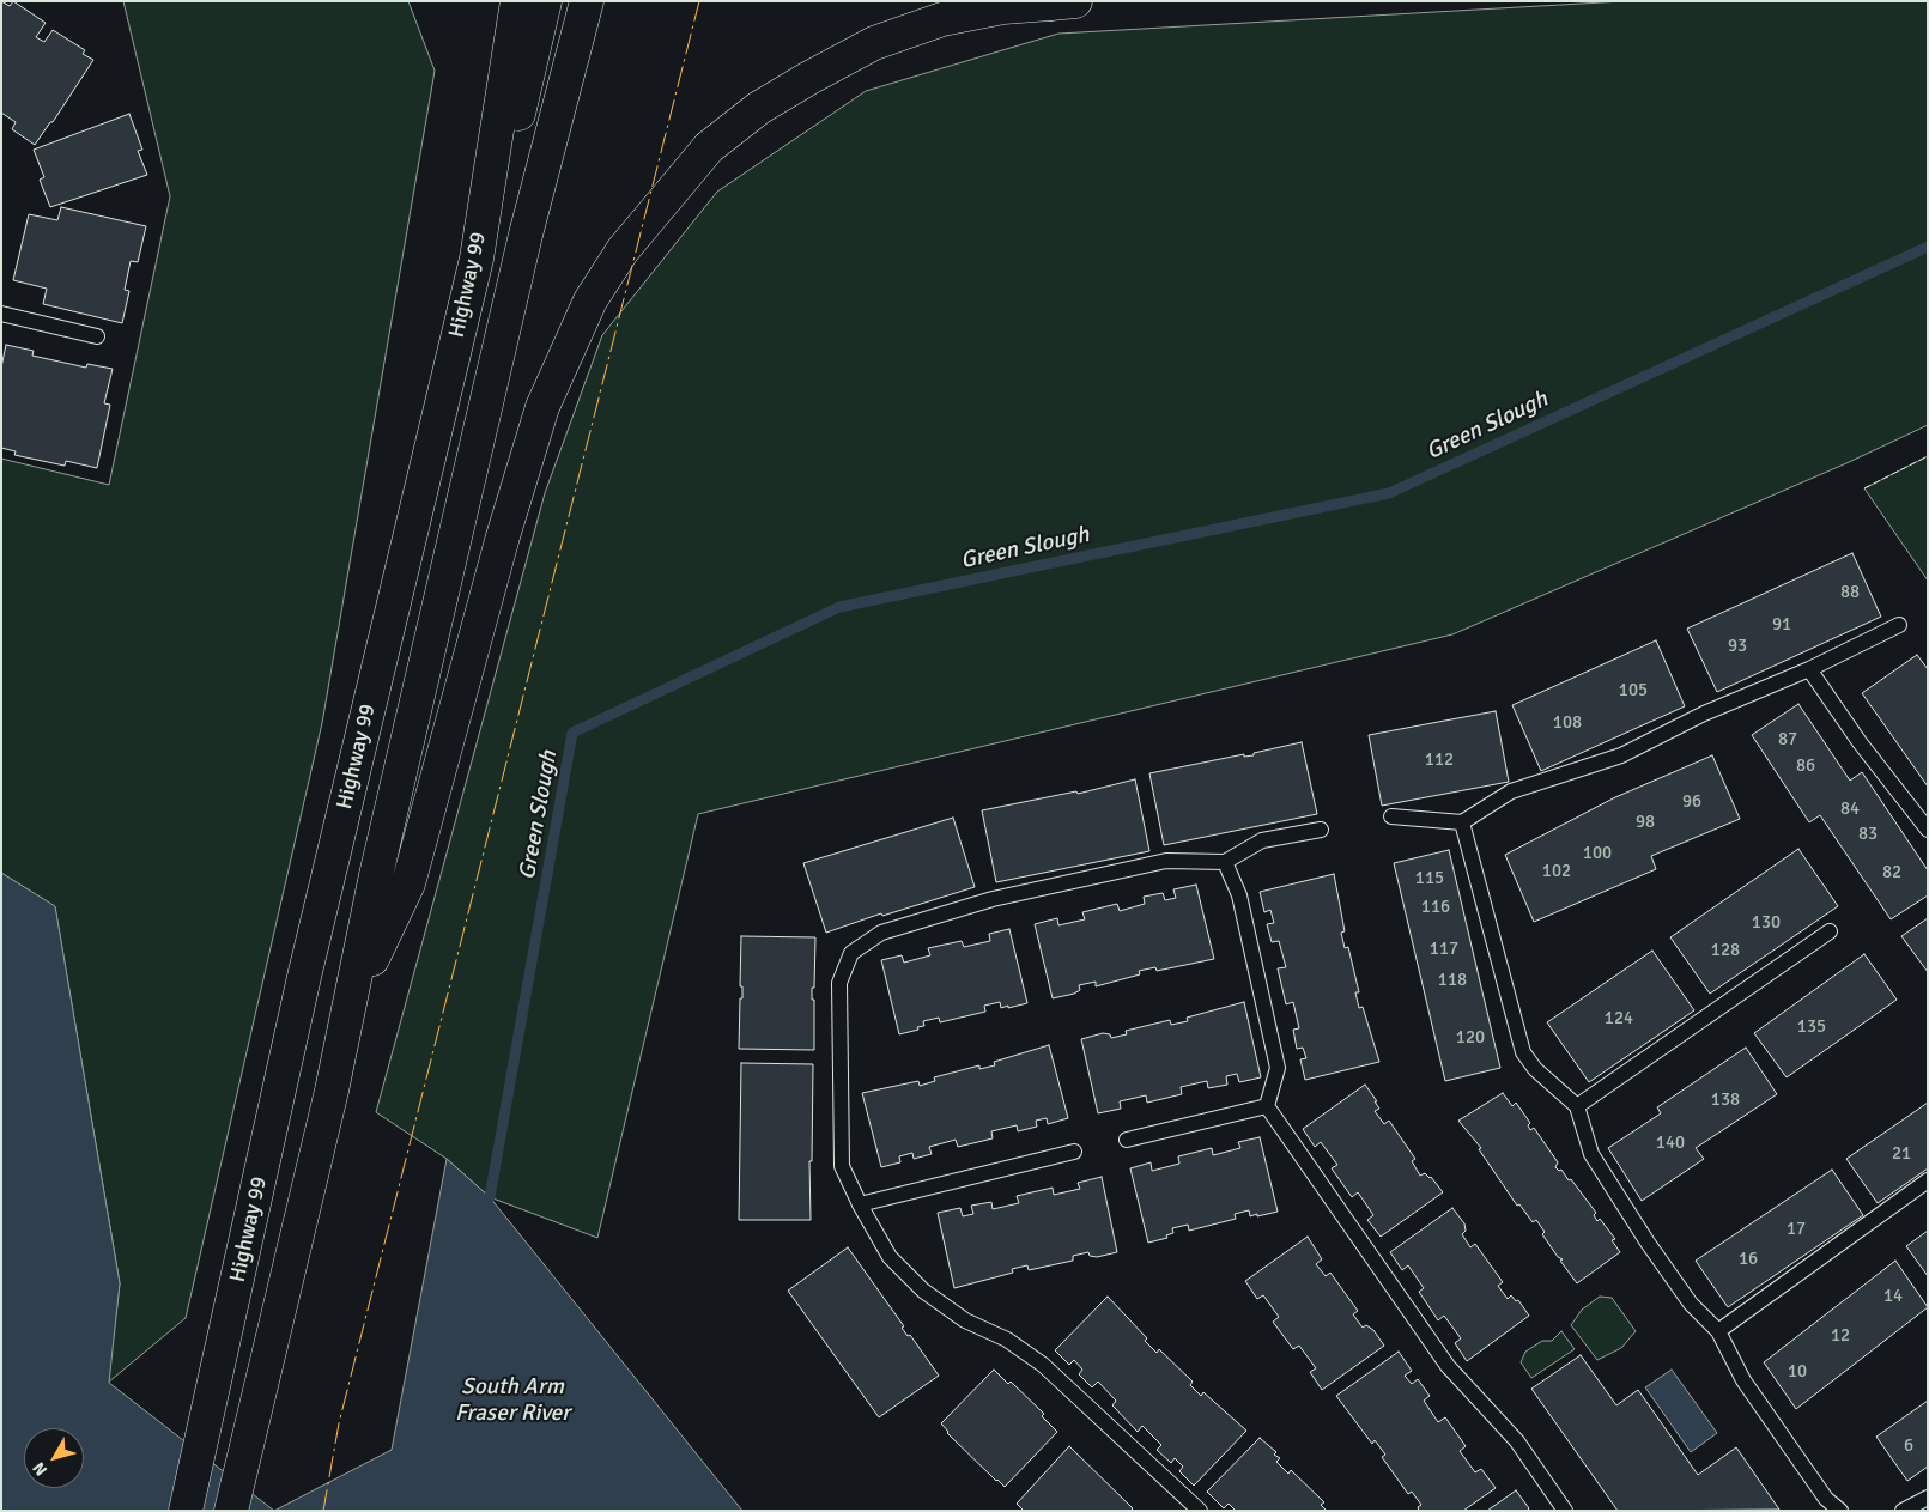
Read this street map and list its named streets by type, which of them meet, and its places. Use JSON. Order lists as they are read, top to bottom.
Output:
{
  "streets": {
    "highway": ["Highway 99"]
  },
  "water": ["Green Slough", "South Arm Fraser River"],
  "house_numbers": [
    "88",
    "91",
    "93",
    "105",
    "108",
    "87",
    "112",
    "86",
    "96",
    "84",
    "98",
    "83",
    "100",
    "102",
    "82",
    "115",
    "116",
    "130",
    "117",
    "128",
    "118",
    "124",
    "135",
    "120",
    "138",
    "140",
    "21",
    "17",
    "16",
    "14",
    "12",
    "10",
    "6"
  ],
  "north": "bottom left"
}
